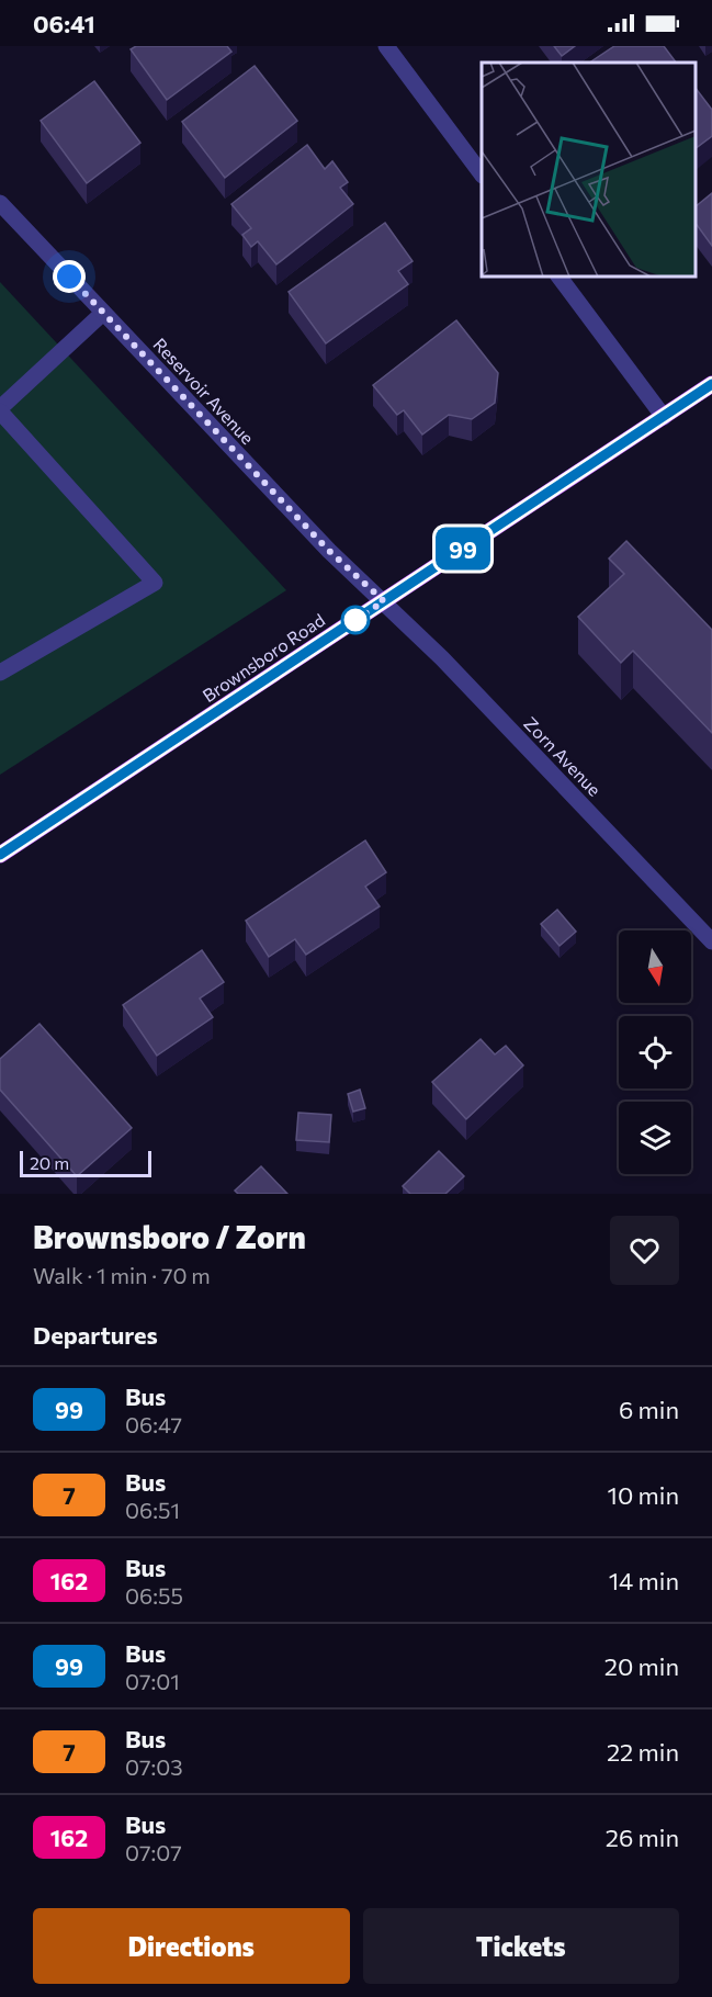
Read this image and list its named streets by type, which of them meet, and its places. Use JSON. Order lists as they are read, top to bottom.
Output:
{
  "streets": {
    "main road": ["Brownsboro Road"],
    "street": ["Reservoir Avenue", "Zorn Avenue"]
  },
  "crossings": [
    ["Reservoir Avenue", "Brownsboro Road"],
    ["Reservoir Avenue", "Zorn Avenue"],
    ["Brownsboro Road", "Zorn Avenue"]
  ],
  "lines": ["bus line 99"],
  "scale_bar": "20 m",
  "north": "bottom",
  "page": {
    "status": "06:41",
    "on_map": "99",
    "scale": "20 m",
    "heading": [
      ["Brownsboro / Zorn", "Walk · 1 min · 70 m"],
      "Departures"
    ],
    "list": [
      {
        "mark": "99",
        "name": "Bus",
        "note": "06:47",
        "value": "6 min"
      },
      {
        "mark": "7",
        "name": "Bus",
        "note": "06:51",
        "value": "10 min"
      },
      {
        "mark": "162",
        "name": "Bus",
        "note": "06:55",
        "value": "14 min"
      },
      {
        "mark": "99",
        "name": "Bus",
        "note": "07:01",
        "value": "20 min"
      },
      {
        "mark": "7",
        "name": "Bus",
        "note": "07:03",
        "value": "22 min"
      },
      {
        "mark": "162",
        "name": "Bus",
        "note": "07:07",
        "value": "26 min"
      }
    ],
    "buttons": ["Directions", "Tickets"]
  }
}
